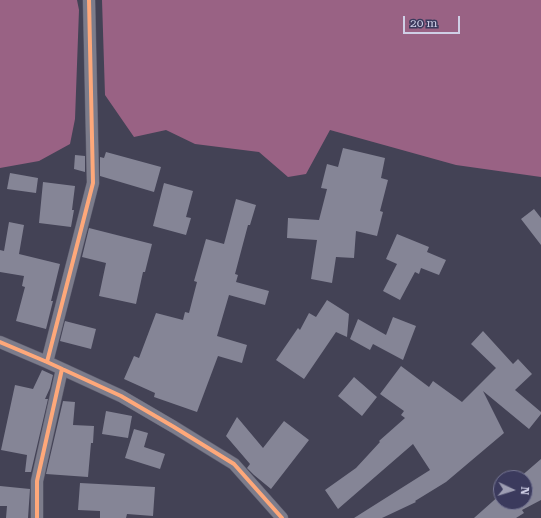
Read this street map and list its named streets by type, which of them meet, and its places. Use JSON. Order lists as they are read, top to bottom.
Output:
{
  "scale_bar": "20 m",
  "north": "right"
}
